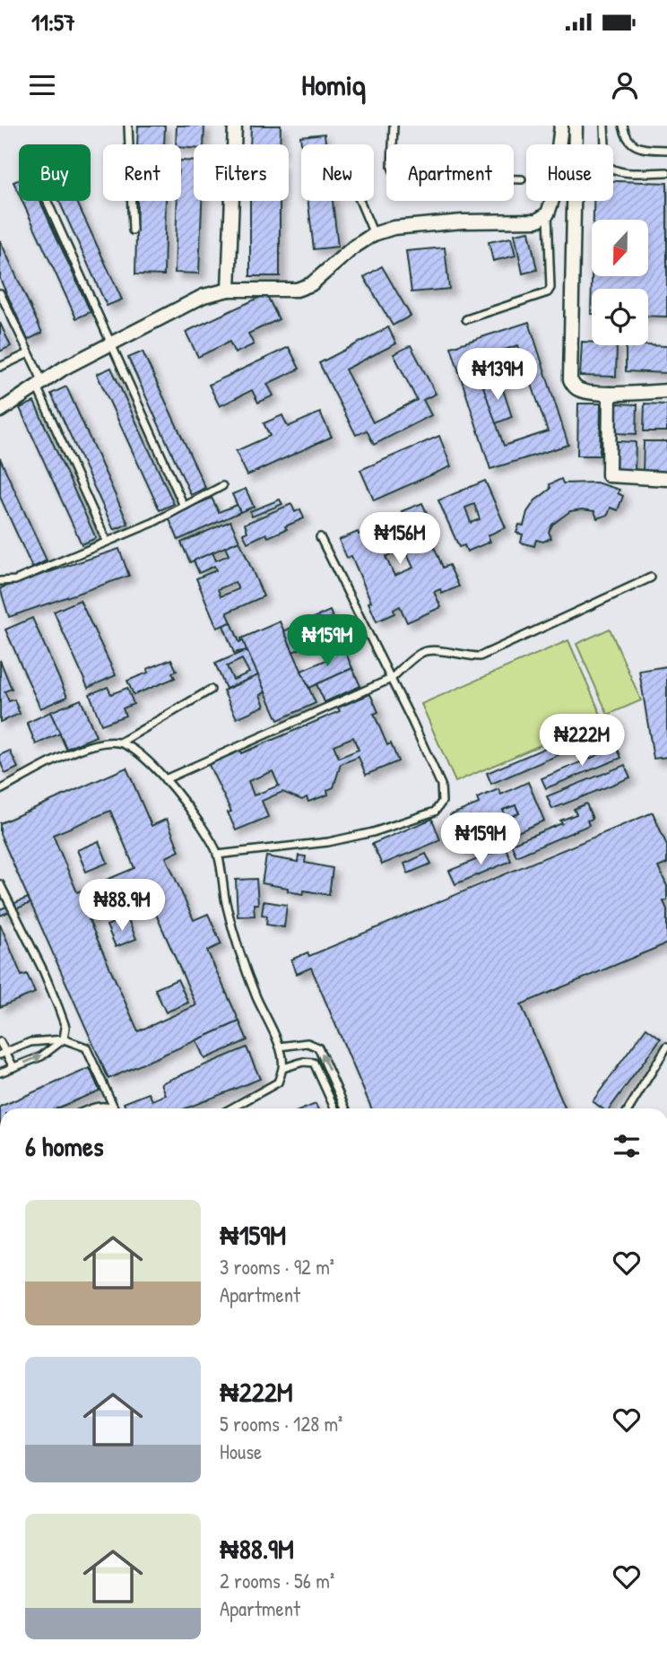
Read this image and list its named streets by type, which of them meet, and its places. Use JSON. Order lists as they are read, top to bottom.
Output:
{
  "north": "bottom",
  "page": {
    "status": "11:57",
    "header": "Homiq",
    "chip": [
      "Buy",
      "Rent",
      "Filters",
      "New",
      "Apartment",
      "House"
    ],
    "price": [
      "₦139M",
      "₦156M",
      "₦159M",
      "₦222M",
      "₦159M",
      "₦88.9M"
    ],
    "heading": "6 homes",
    "list": [
      {
        "name": "₦159M",
        "note": "3 rooms · 92 m² · Apartment"
      },
      {
        "name": "₦222M",
        "note": "5 rooms · 128 m² · House"
      },
      {
        "name": "₦88.9M",
        "note": "2 rooms · 56 m² · Apartment"
      }
    ]
  }
}
